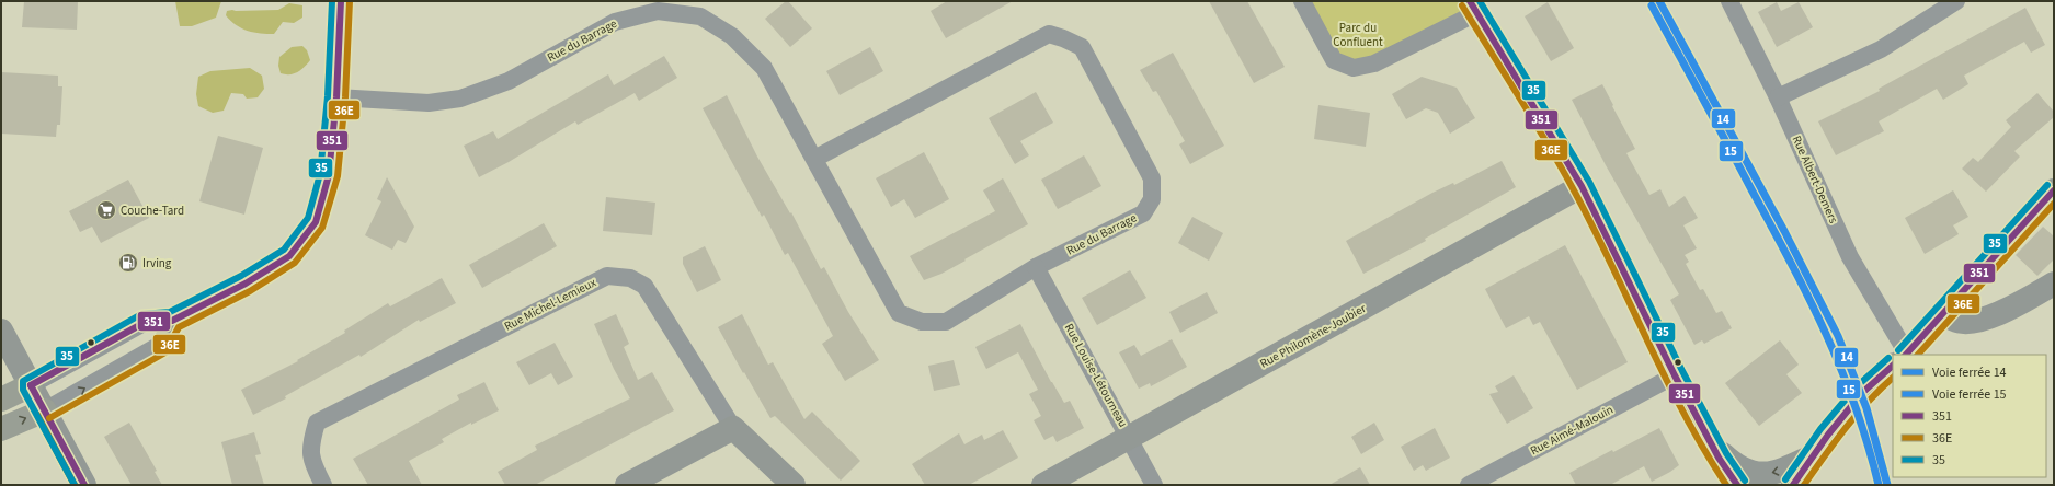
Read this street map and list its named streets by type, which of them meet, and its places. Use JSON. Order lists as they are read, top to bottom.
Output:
{
  "streets": {
    "street": [
      "Rue du Barrage",
      "Rue Albert-Demers",
      "Rue Michel-Lemieux",
      "Rue Philomène-Joubier",
      "Rue Louise-Létourneau",
      "Rue Aimé-Malouin"
    ]
  },
  "crossings": [
    ["Rue du Barrage", "Rue Louise-Létourneau"],
    ["Rue Philomène-Joubier", "Rue Louise-Létourneau"]
  ],
  "parks": ["Parc du Confluent"],
  "places": {
    "supermarket": ["Couche-Tard"],
    "fuel station": ["Irving"]
  },
  "lines": [
    "rail line 14",
    "transit line 351",
    "transit line 36E",
    "transit line 35",
    "rail line 15"
  ],
  "legend": [
    "Voie ferrée 14",
    "Voie ferrée 15",
    "351",
    "36E",
    "35"
  ]
}
